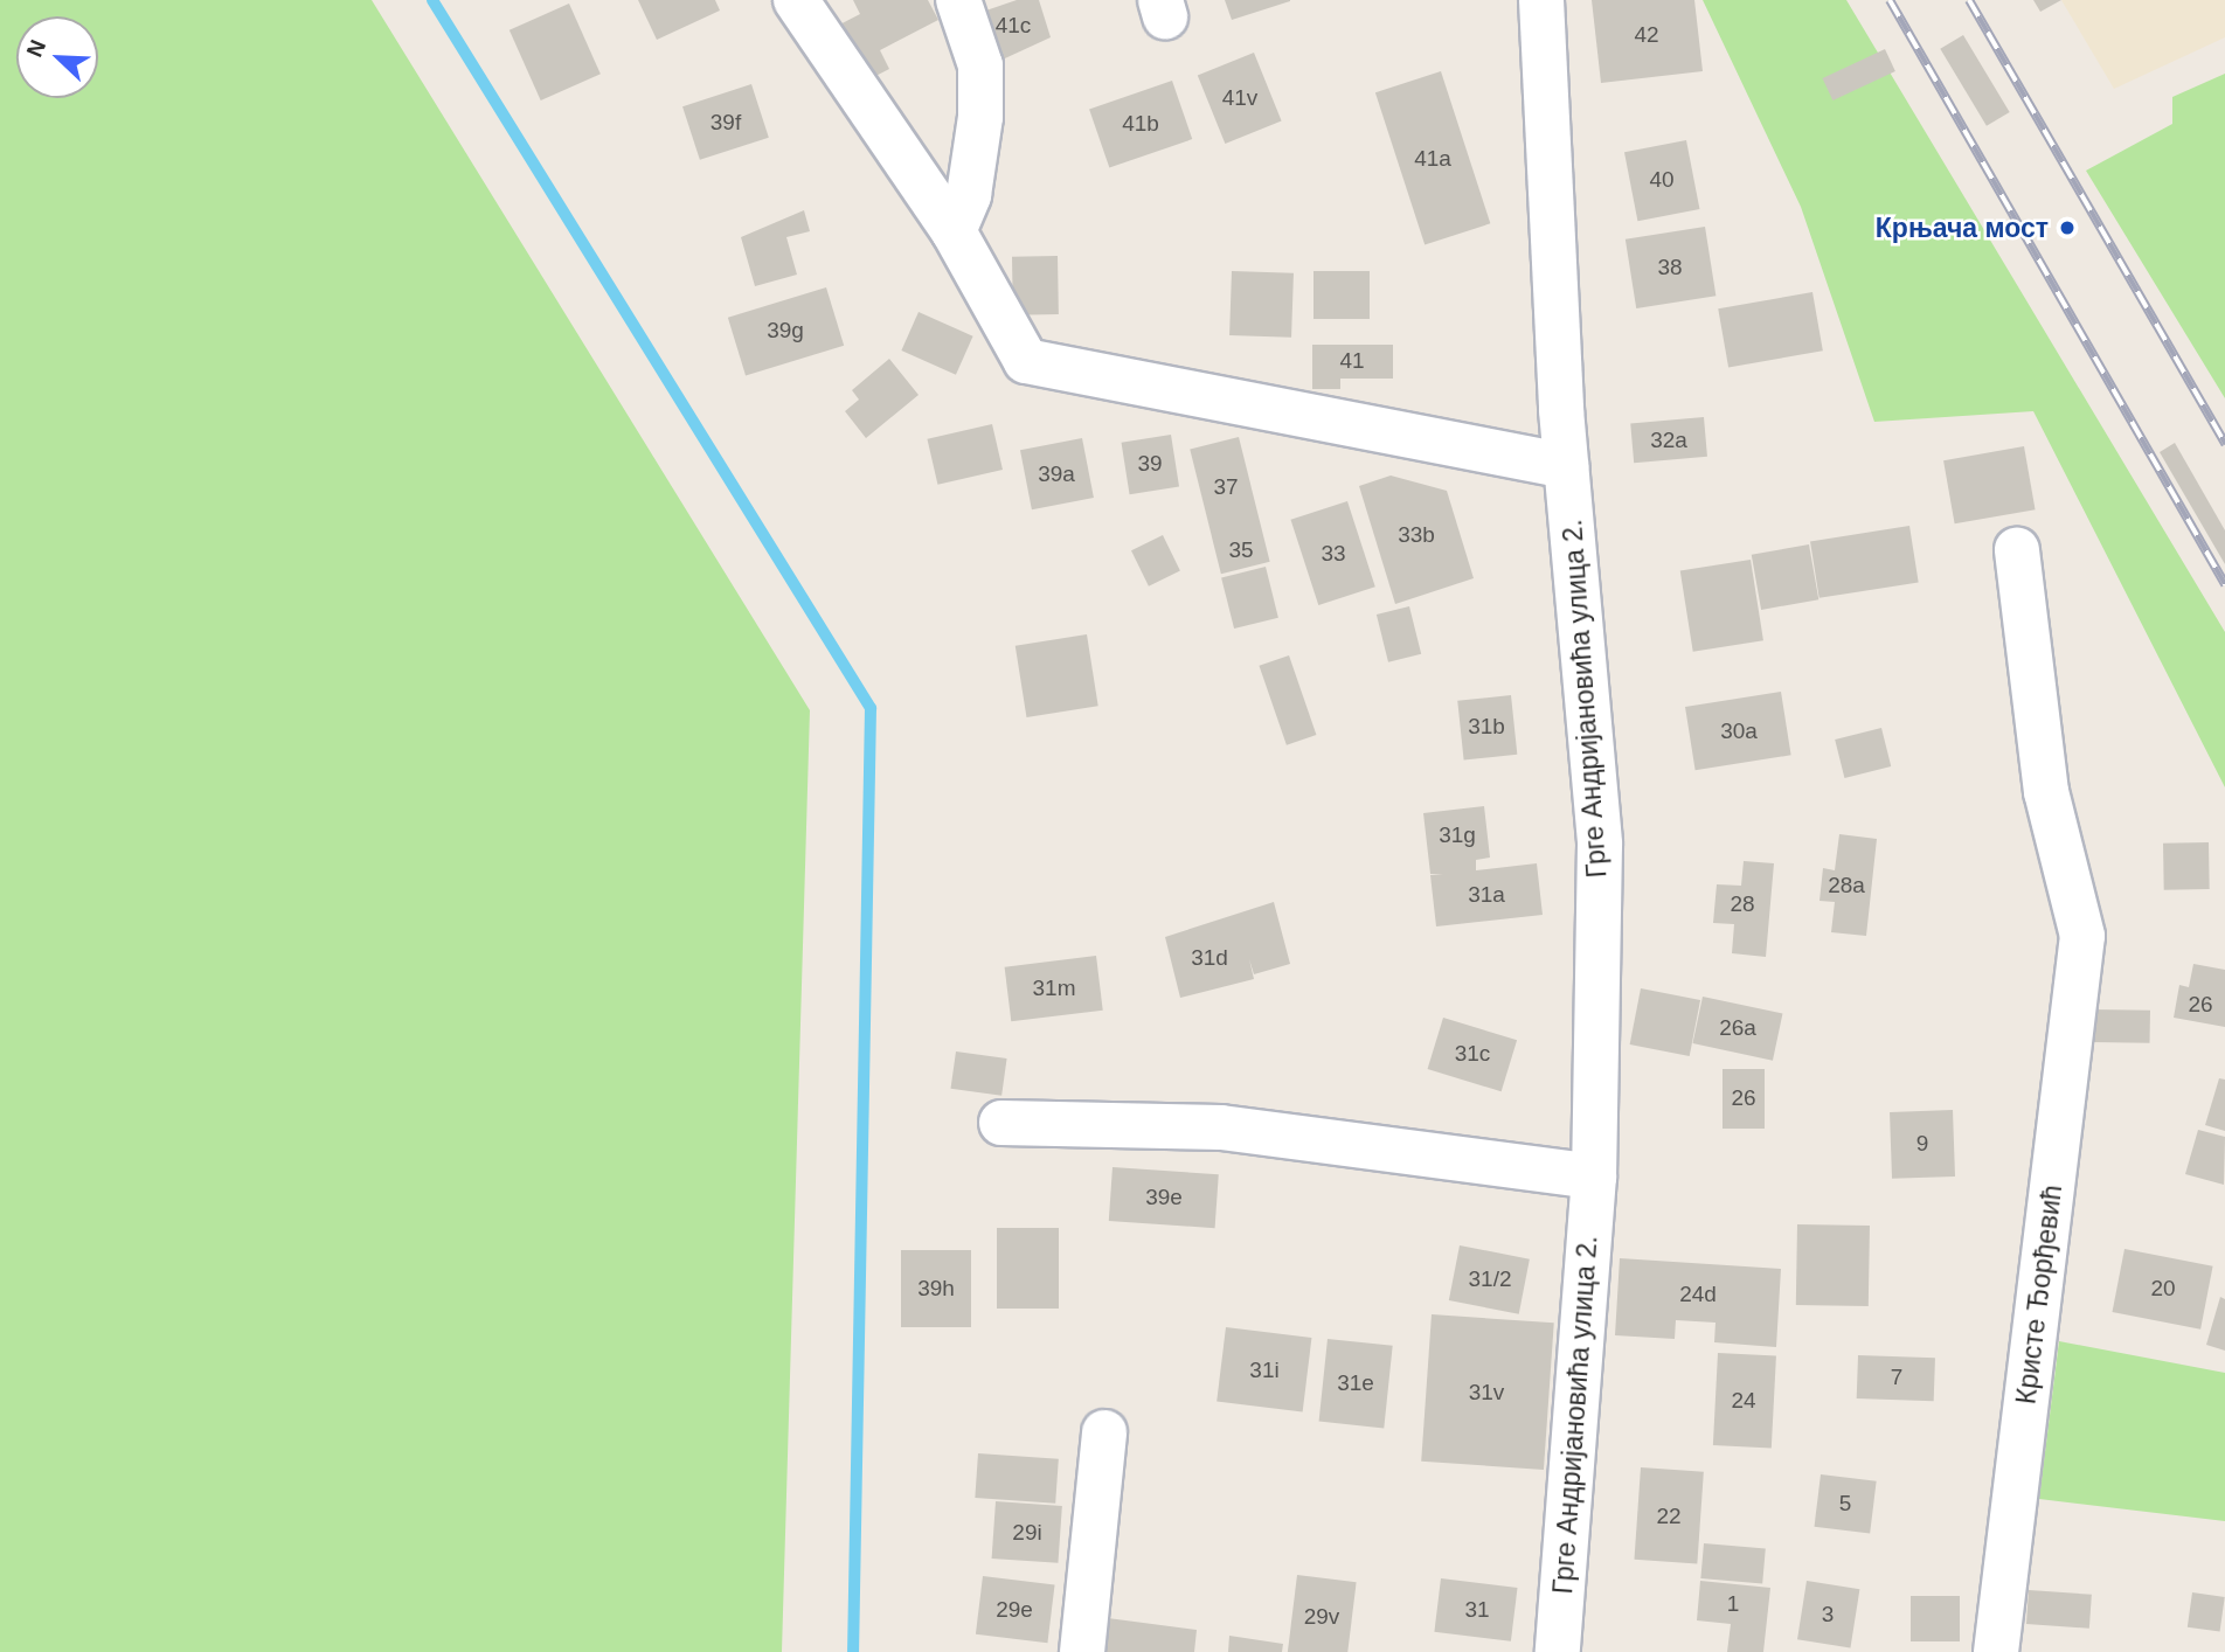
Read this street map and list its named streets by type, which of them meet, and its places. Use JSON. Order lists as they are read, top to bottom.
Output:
{
  "streets": {
    "street": ["Грге Андријановића улица 2.", "Кристе Ђорђевић"]
  },
  "places": ["Крњача мост"],
  "house_numbers": [
    "41c",
    "42",
    "41v",
    "39f",
    "41b",
    "41a",
    "40",
    "38",
    "39g",
    "41",
    "32a",
    "39",
    "39a",
    "37",
    "33b",
    "35",
    "33",
    "31b",
    "30a",
    "31g",
    "28a",
    "31a",
    "28",
    "31d",
    "31m",
    "26",
    "26a",
    "31c",
    "26",
    "9",
    "39e",
    "31/2",
    "39h",
    "20",
    "24d",
    "31i",
    "7",
    "31e",
    "31v",
    "24",
    "5",
    "22",
    "29i",
    "1",
    "29e",
    "31",
    "3",
    "29v"
  ],
  "north": "top left"
}
